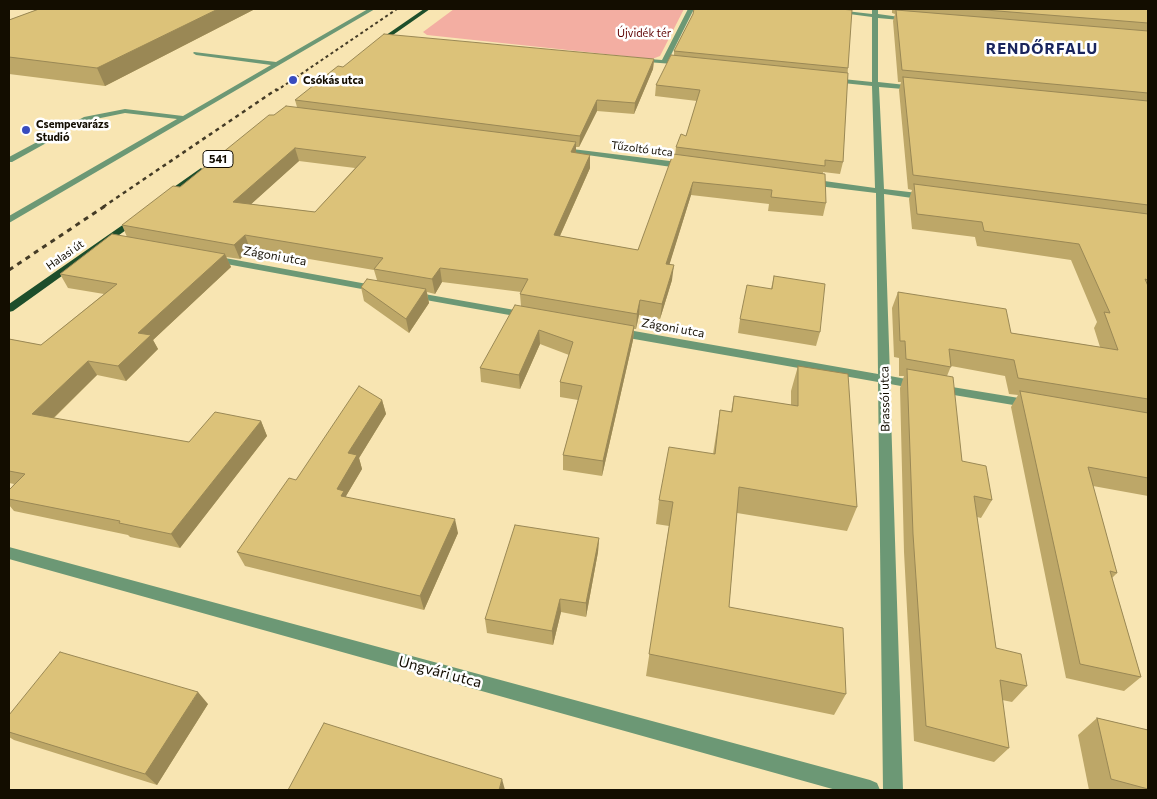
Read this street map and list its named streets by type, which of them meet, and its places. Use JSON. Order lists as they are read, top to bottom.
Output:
{
  "streets": {
    "main road": ["541", "Halasi út"],
    "street": [
      "Tűzoltó utca",
      "Zágoni utca",
      "Brassói utca",
      "Ungvári utca"
    ]
  },
  "crossings": [
    ["Zágoni utca", "Brassói utca"]
  ],
  "districts": ["RENDŐRFALU"],
  "parks": ["Újvidék tér"],
  "places": ["Csókás utca", "Csempevarázs Studió"]
}
